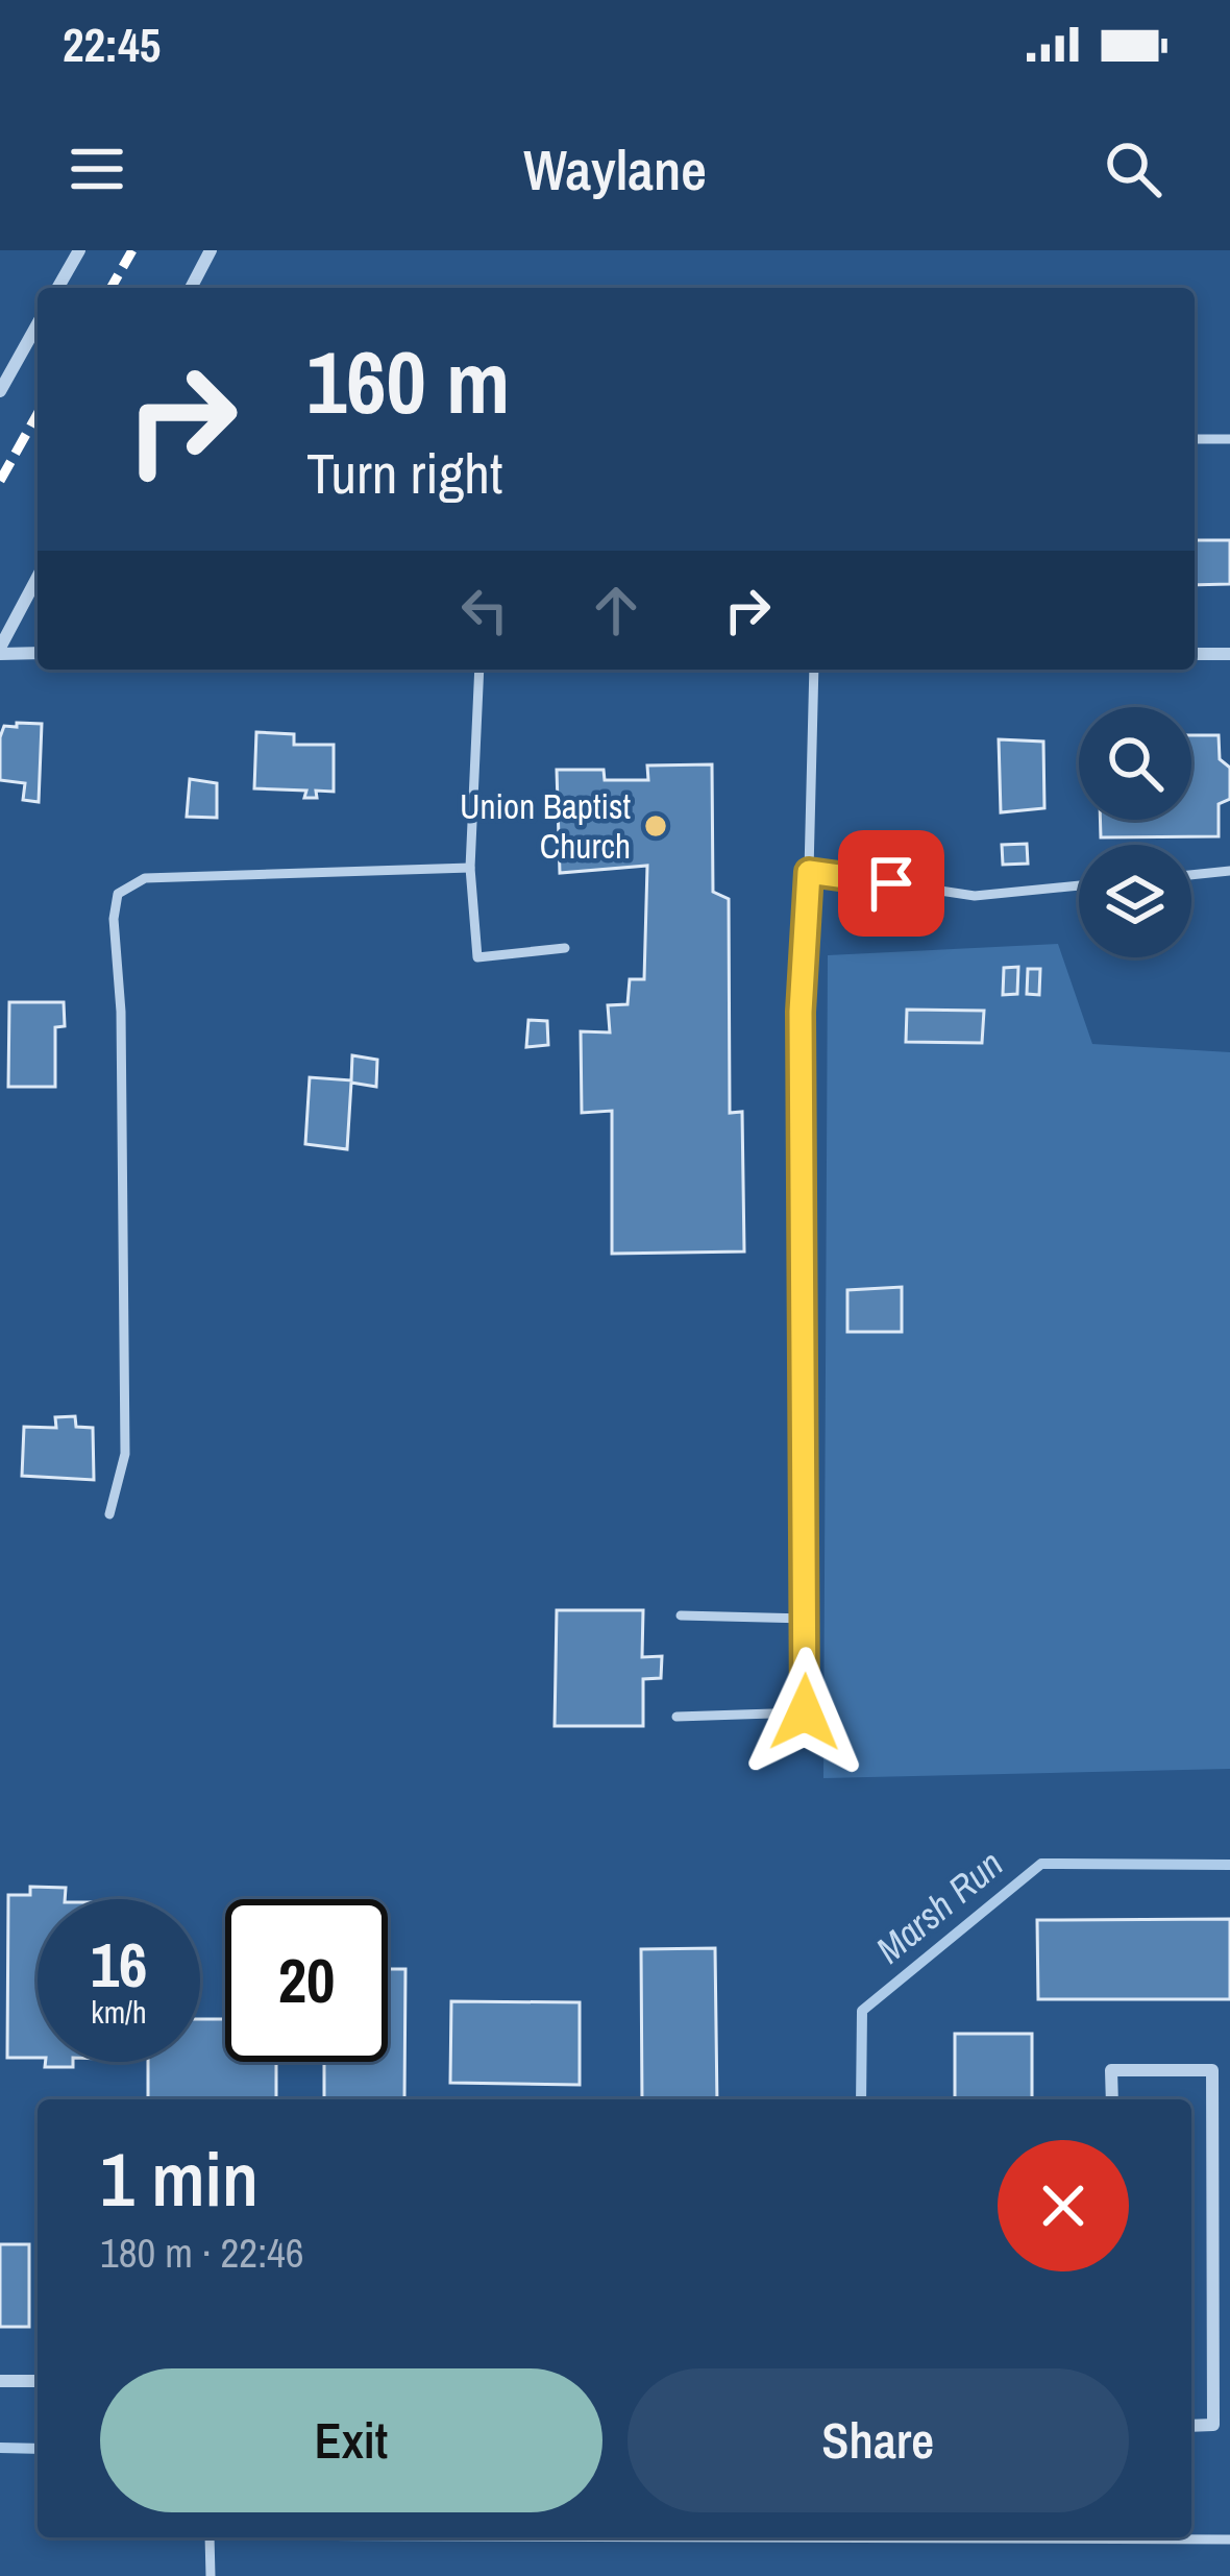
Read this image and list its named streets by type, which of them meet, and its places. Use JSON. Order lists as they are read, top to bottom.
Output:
{
  "water": ["Marsh Run"],
  "places": ["Union Baptist Church"],
  "page": {
    "status": "22:45",
    "header": "Waylane",
    "turn": ["160 m", "Turn right"],
    "speed": "16 km/h",
    "limit": "20",
    "heading": ["1 min", "180 m · 22:46"],
    "buttons": ["Exit", "Share"]
  }
}
